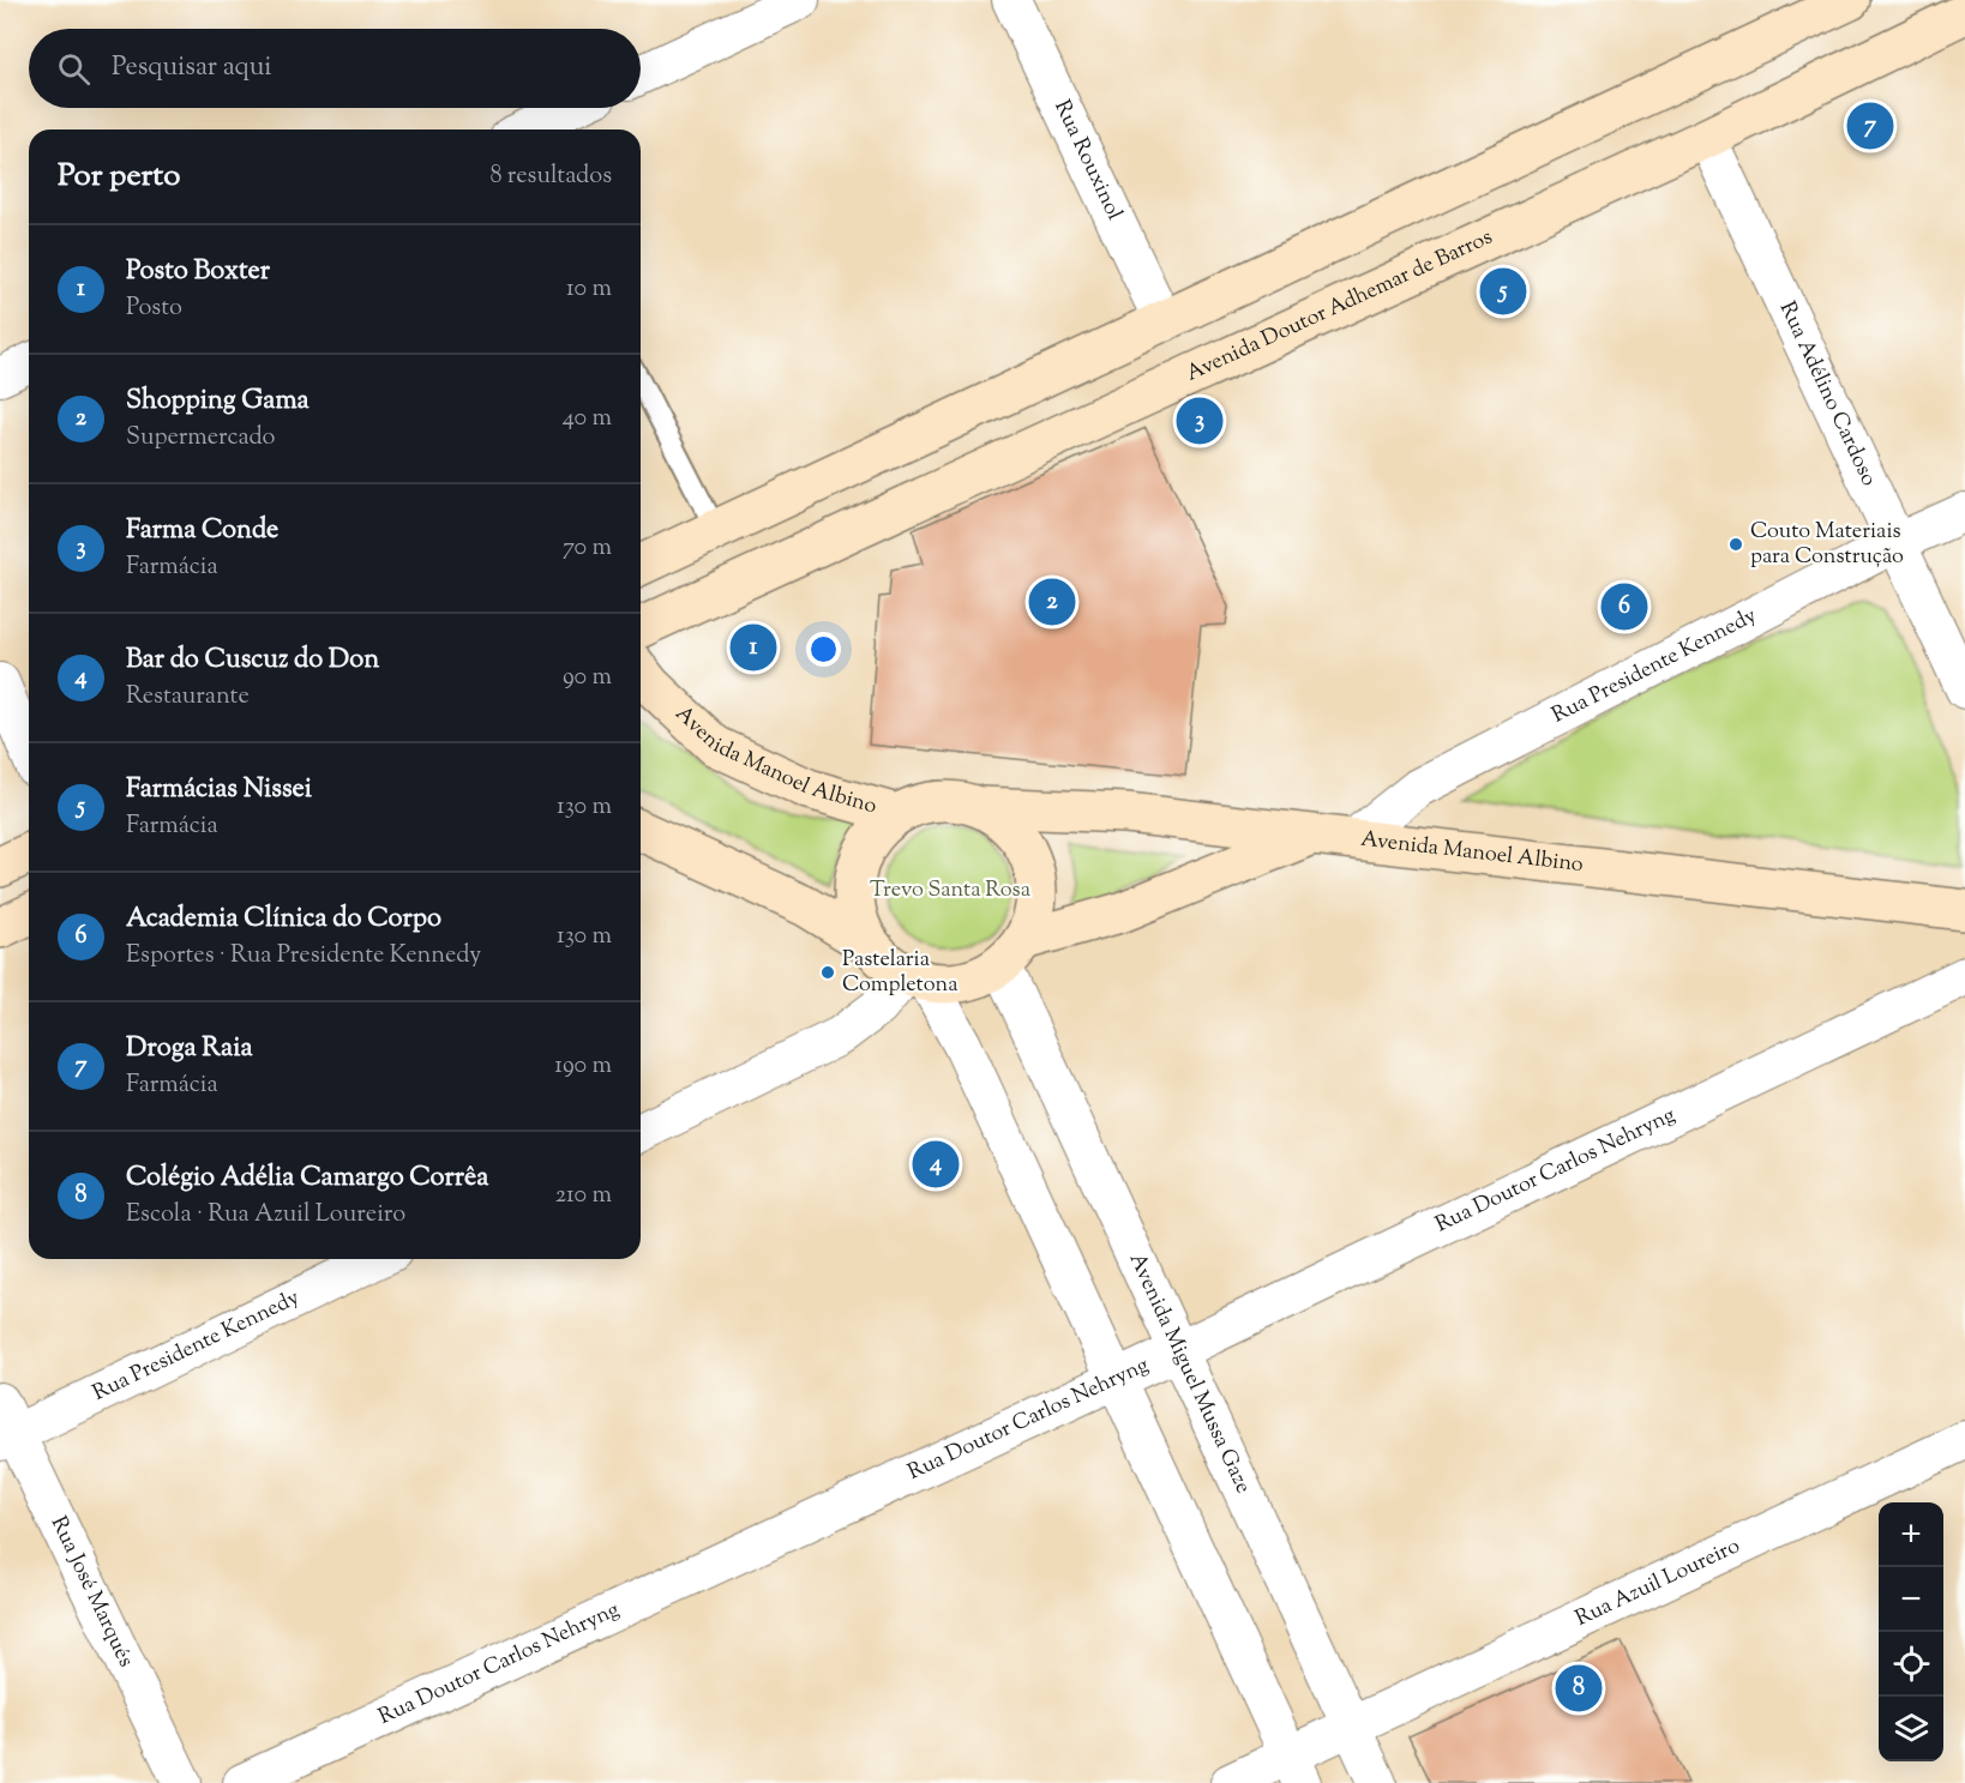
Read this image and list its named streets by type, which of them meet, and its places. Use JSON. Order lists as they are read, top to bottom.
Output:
{
  "streets": {
    "main road": ["Avenida Doutor Adhemar de Barros", "Avenida Manoel Albino"],
    "street": [
      "Rua Rouxinol",
      "Rua Adélino Cardoso",
      "Rua Presidente Kennedy",
      "Rua Doutor Carlos Nehryng",
      "Avenida Miguel Mussa Gaze",
      "Rua Azuil Loureiro",
      "Rua José Marqués"
    ]
  },
  "crossings": [
    ["Avenida Doutor Adhemar de Barros", "Rua Adélino Cardoso"],
    ["Rua Adélino Cardoso", "Rua Presidente Kennedy"],
    ["Rua Presidente Kennedy", "Avenida Manoel Albino"],
    ["Rua Presidente Kennedy", "Rua José Marqués"],
    ["Avenida Manoel Albino", "Avenida Miguel Mussa Gaze"],
    ["Rua Doutor Carlos Nehryng", "Avenida Miguel Mussa Gaze"],
    ["Avenida Miguel Mussa Gaze", "Rua Azuil Loureiro"]
  ],
  "parks": ["Trevo Santa Rosa"],
  "places": ["Couto Materiais para Construção", "Pastelaria Completona"],
  "page": {
    "search": "Pesquisar aqui",
    "pins": [
      "7",
      "5",
      "3",
      "2",
      "6",
      "1",
      "4",
      "8"
    ],
    "heading": ["Por perto", "8 resultados"],
    "list": [
      {
        "mark": "1",
        "name": "Posto Boxter",
        "note": "Posto",
        "value": "10 m"
      },
      {
        "mark": "2",
        "name": "Shopping Gama",
        "note": "Supermercado",
        "value": "40 m"
      },
      {
        "mark": "3",
        "name": "Farma Conde",
        "note": "Farmácia",
        "value": "70 m"
      },
      {
        "mark": "4",
        "name": "Bar do Cuscuz do Don",
        "note": "Restaurante",
        "value": "90 m"
      },
      {
        "mark": "5",
        "name": "Farmácias Nissei",
        "note": "Farmácia",
        "value": "130 m"
      },
      {
        "mark": "6",
        "name": "Academia Clínica do Corpo",
        "note": "Esportes · Rua Presidente Kennedy",
        "value": "130 m"
      },
      {
        "mark": "7",
        "name": "Droga Raia",
        "note": "Farmácia",
        "value": "190 m"
      },
      {
        "mark": "8",
        "name": "Colégio Adélia Camargo Corrêa",
        "note": "Escola · Rua Azuil Loureiro",
        "value": "210 m"
      }
    ],
    "map_buttons": ["+", "−"]
  }
}
